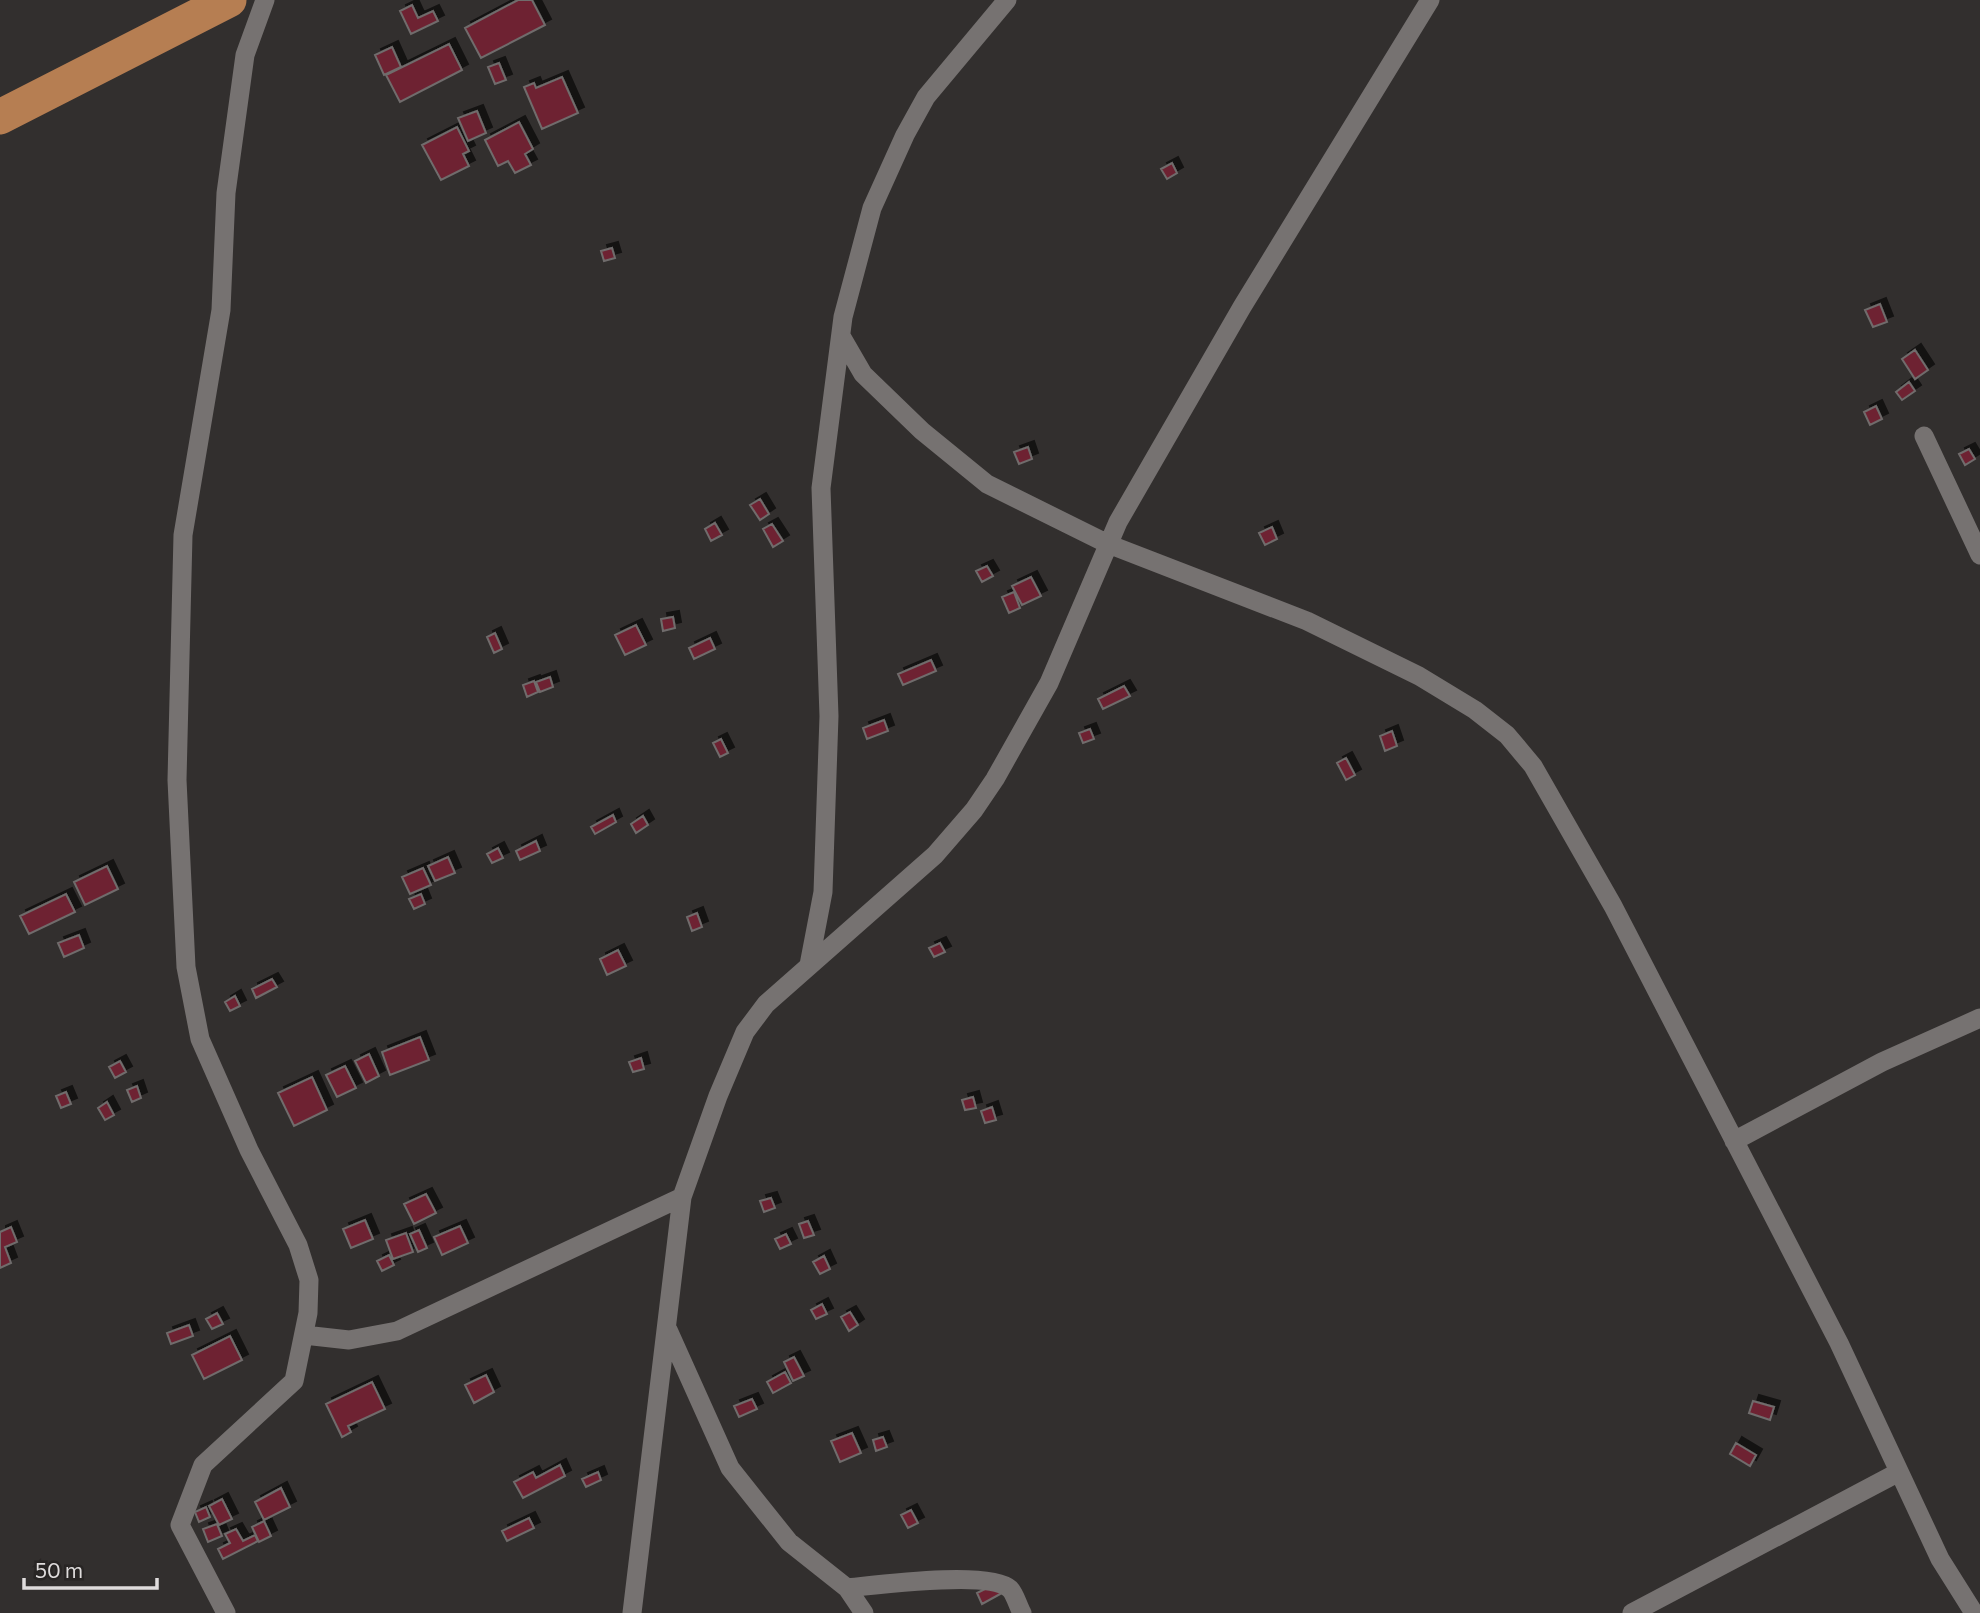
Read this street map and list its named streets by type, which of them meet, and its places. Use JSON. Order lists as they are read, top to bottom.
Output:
{
  "scale_bar": "50 m"
}
